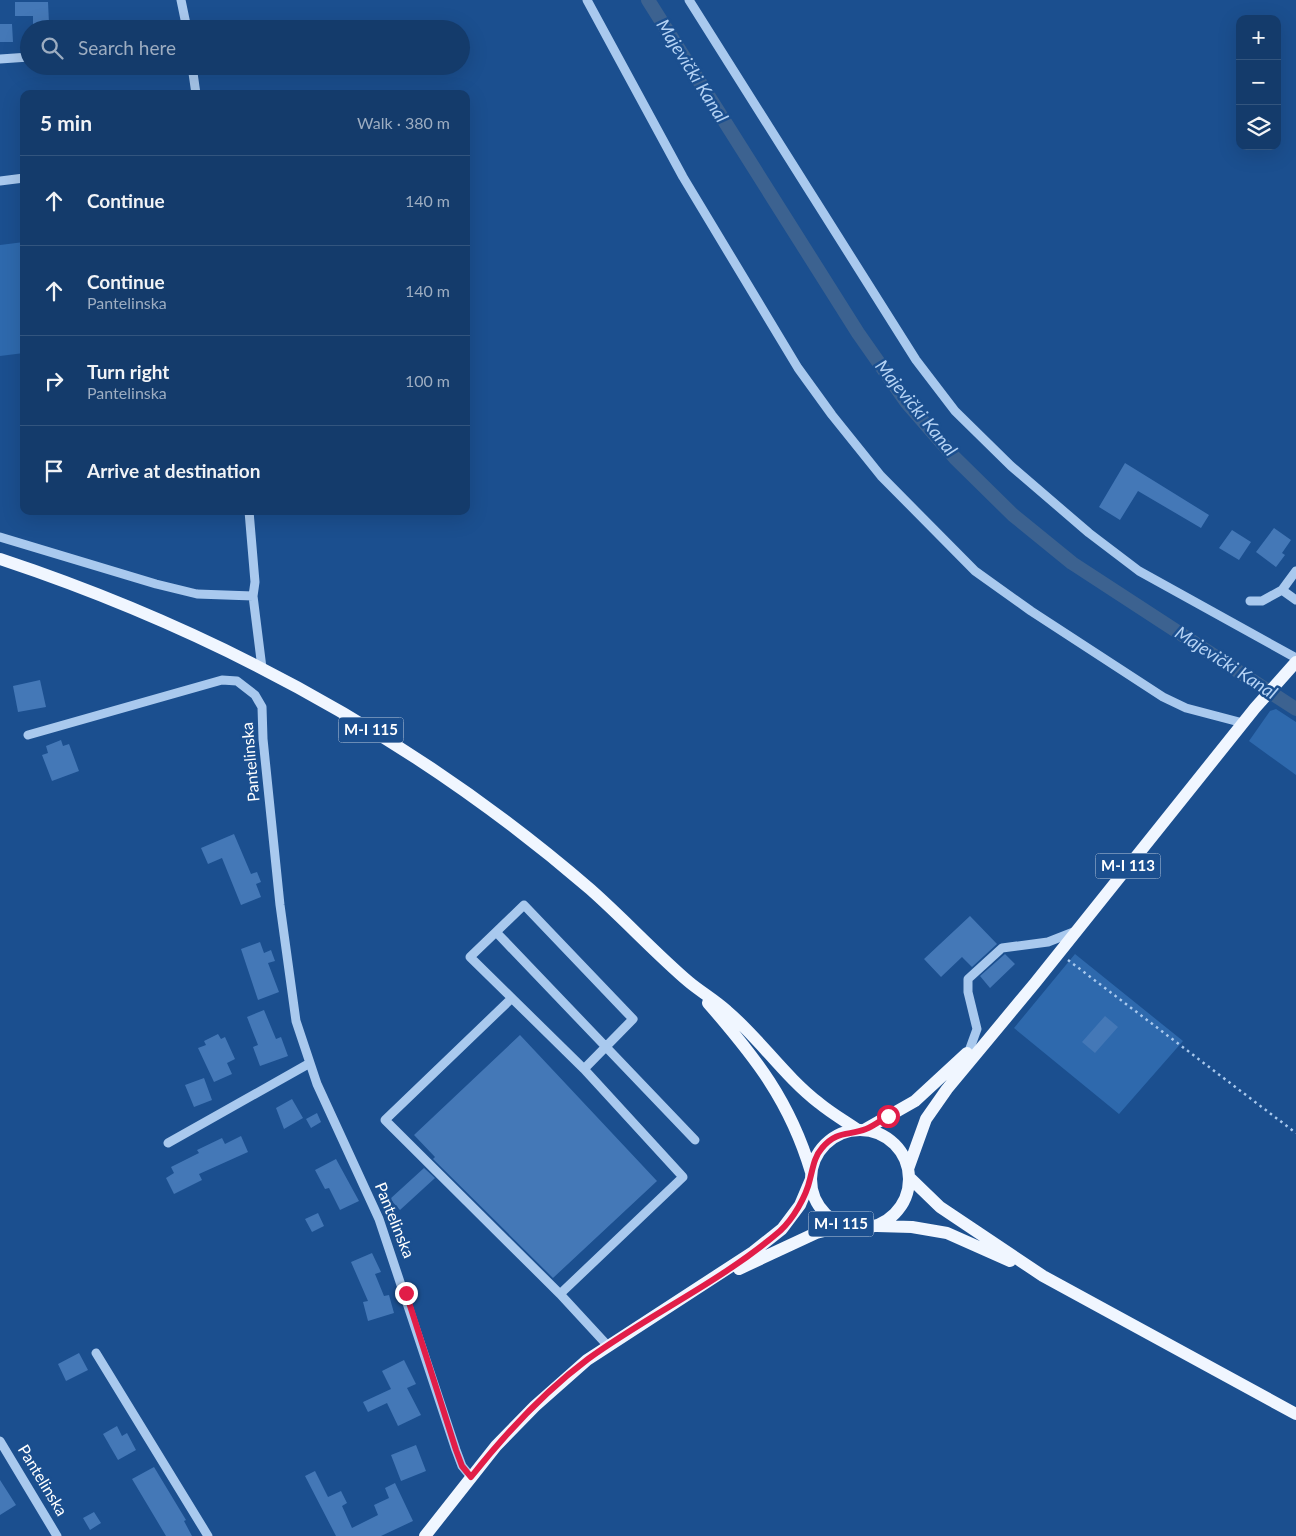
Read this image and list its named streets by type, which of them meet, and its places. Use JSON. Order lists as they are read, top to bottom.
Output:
{
  "streets": {
    "main road": ["M-I 115", "M-I 113"],
    "street": ["Pantelinska"]
  },
  "crossings": [
    ["M-I 115", "M-I 113"]
  ],
  "water": ["Majevički Kanal"],
  "page": {
    "map_buttons": ["+", "−"],
    "search": "Search here",
    "heading": ["5 min", "Walk · 380 m"],
    "list": [
      ["Continue", "140 m"],
      ["Continue", "Pantelinska", "140 m"],
      ["Turn right", "Pantelinska", "100 m"],
      "Arrive at destination"
    ]
  }
}
